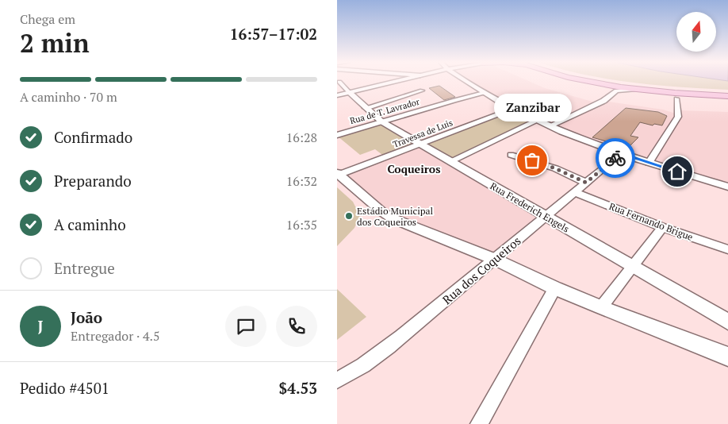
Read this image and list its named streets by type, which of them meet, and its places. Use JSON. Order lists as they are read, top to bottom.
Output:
{
  "streets": {
    "street": [
      "Rua de T. Lavrador",
      "Travessa de Luis",
      "Rua Frederich Engels",
      "Rua Fernando Brigue",
      "Rua dos Coqueiros"
    ]
  },
  "crossings": [
    ["Rua de T. Lavrador", "Rua Frederich Engels"],
    ["Travessa de Luis", "Rua Frederich Engels"],
    ["Rua Frederich Engels", "Rua dos Coqueiros"],
    ["Rua Fernando Brigue", "Rua dos Coqueiros"]
  ],
  "districts": ["Coqueiros"],
  "places": ["Zanzibar", "Estádio Municipal dos Coqueiros"],
  "north": "top",
  "page": {
    "heading": ["2 min", "Chega em", "16:57–17:02"],
    "panel": [
      "João",
      "Entregador · 4.5",
      "Pedido #4501",
      "$4.53"
    ],
    "bar": "A caminho · 70 m",
    "bubble": "Zanzibar",
    "list": [
      ["Confirmado", "16:28"],
      ["Preparando", "16:32"],
      ["A caminho", "16:35"],
      "Entregue"
    ],
    "round": "J"
  }
}
